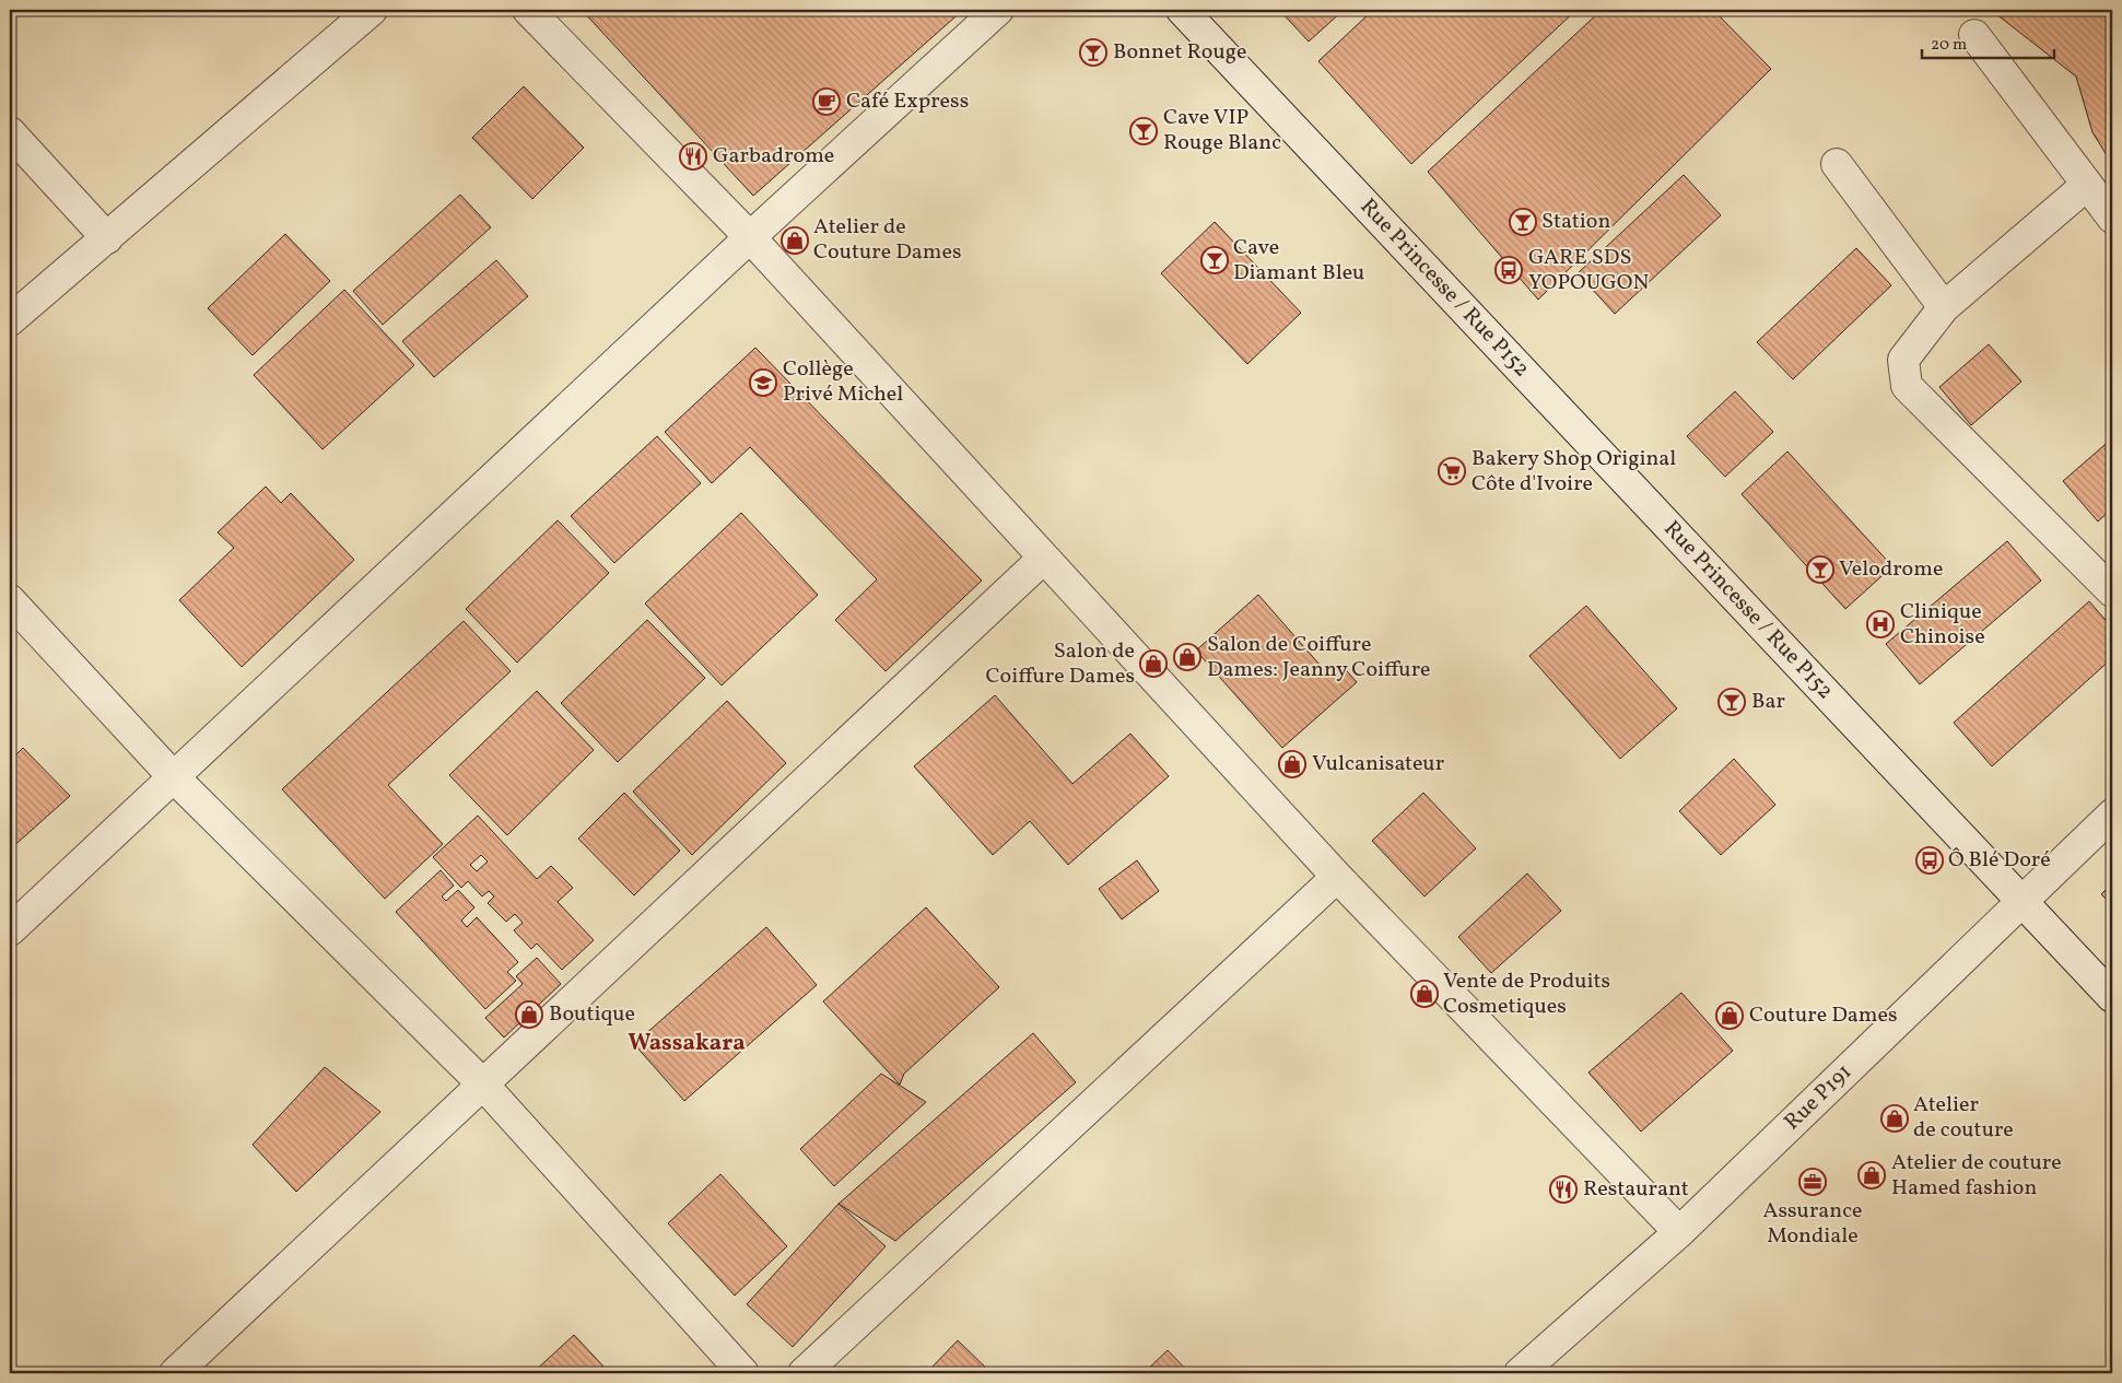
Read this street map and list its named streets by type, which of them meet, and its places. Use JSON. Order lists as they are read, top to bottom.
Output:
{
  "streets": {
    "street": ["Rue Princesse / Rue P152", "Rue P191"]
  },
  "crossings": [
    ["Rue Princesse / Rue P152", "Rue P191"]
  ],
  "districts": ["Wassakara"],
  "places": {
    "bar": [
      "Bonnet Rouge",
      "Cave VIP Rouge Blanc",
      "Station",
      "Cave Diamant Bleu",
      "Velodrome",
      "Bar"
    ],
    "cafe": ["Café Express"],
    "restaurant": ["Garbadrome", "Restaurant"],
    "shop": [
      "Atelier de Couture Dames",
      "Salon de Coiffure Dames: Jeanny Coiffure",
      "Salon de Coiffure Dames",
      "Vulcanisateur",
      "Vente de Produits Cosmetiques",
      "Boutique",
      "Couture Dames",
      "Atelier de couture",
      "Atelier de couture Hamed fashion"
    ],
    "bus stop": ["GARE SDS YOPOUGON", "Ô Blé Doré"],
    "school or university": ["Collège Privé Michel"],
    "supermarket": ["Bakery Shop Original Côte d'Ivoire"],
    "hospital": ["Clinique Chinoise"],
    "office": ["Assurance Mondiale"]
  },
  "scale_bar": "20 m"
}
